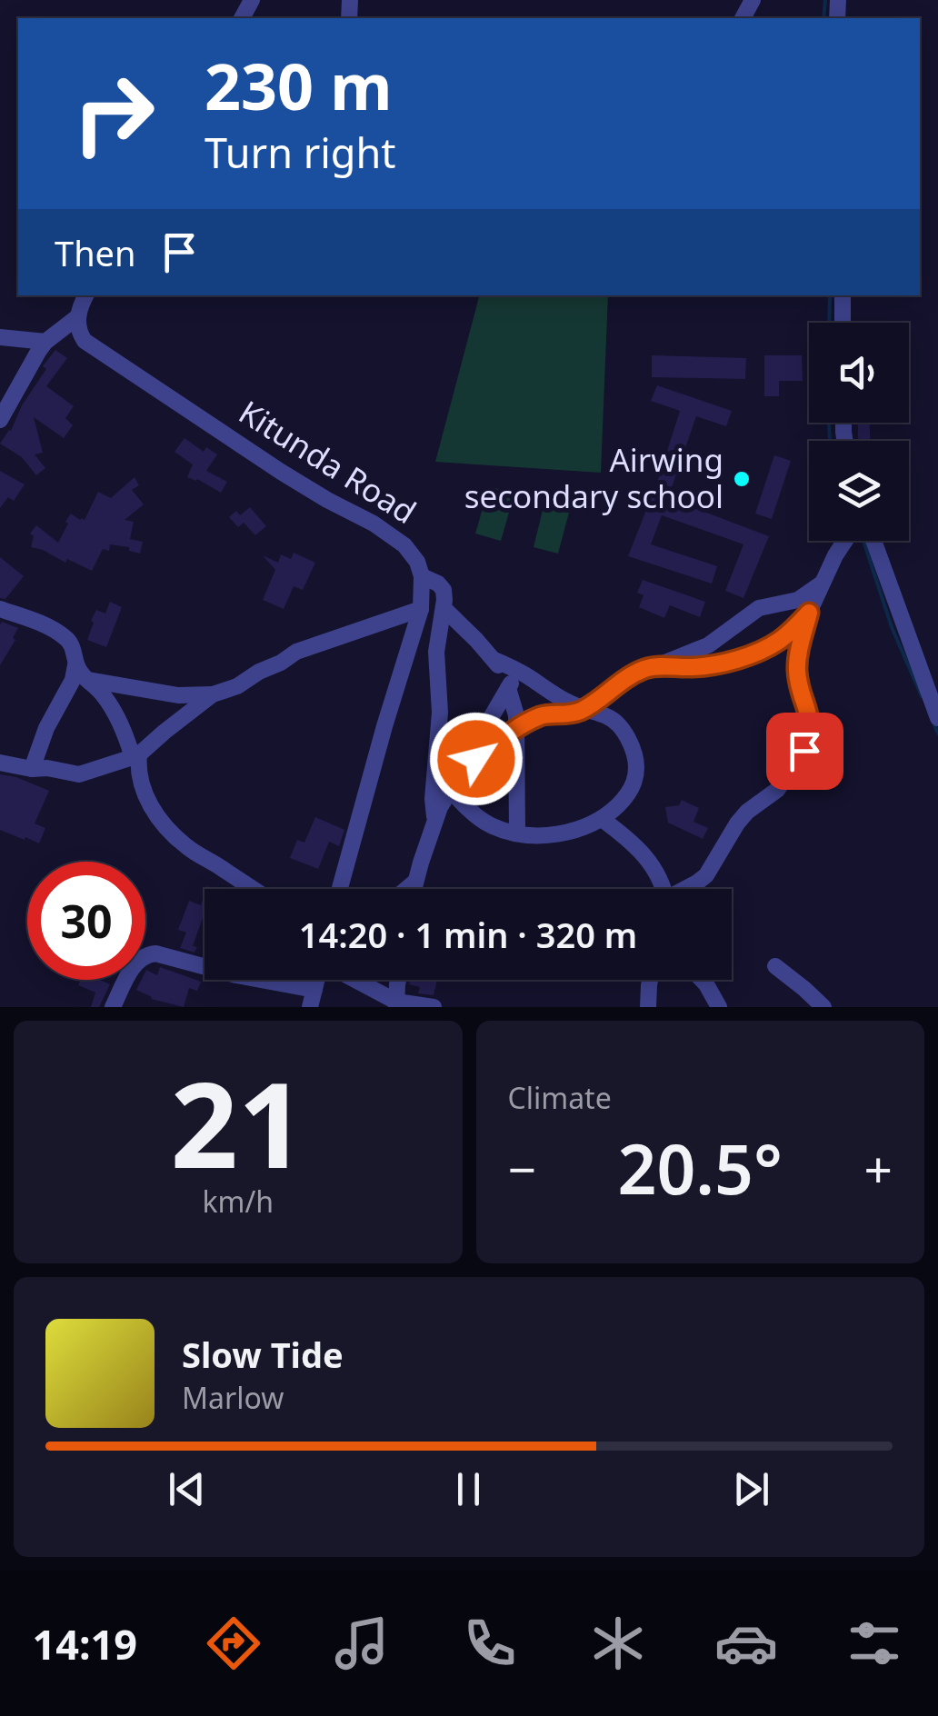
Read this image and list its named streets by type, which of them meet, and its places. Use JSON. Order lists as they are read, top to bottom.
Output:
{
  "streets": {
    "street": ["Kitunda Road"]
  },
  "places": ["Airwing secondary school"],
  "page": {
    "turn": ["230 m", "Turn right"],
    "then": "Then",
    "limit": "30",
    "trip": "14:20 · 1 min · 320 m",
    "tile": [
      ["21", "km/h"],
      "Climate"
    ],
    "heat": ["−", "20.5°", "+"],
    "song": ["Slow Tide", "Marlow"],
    "tabs": "14:19"
  }
}
